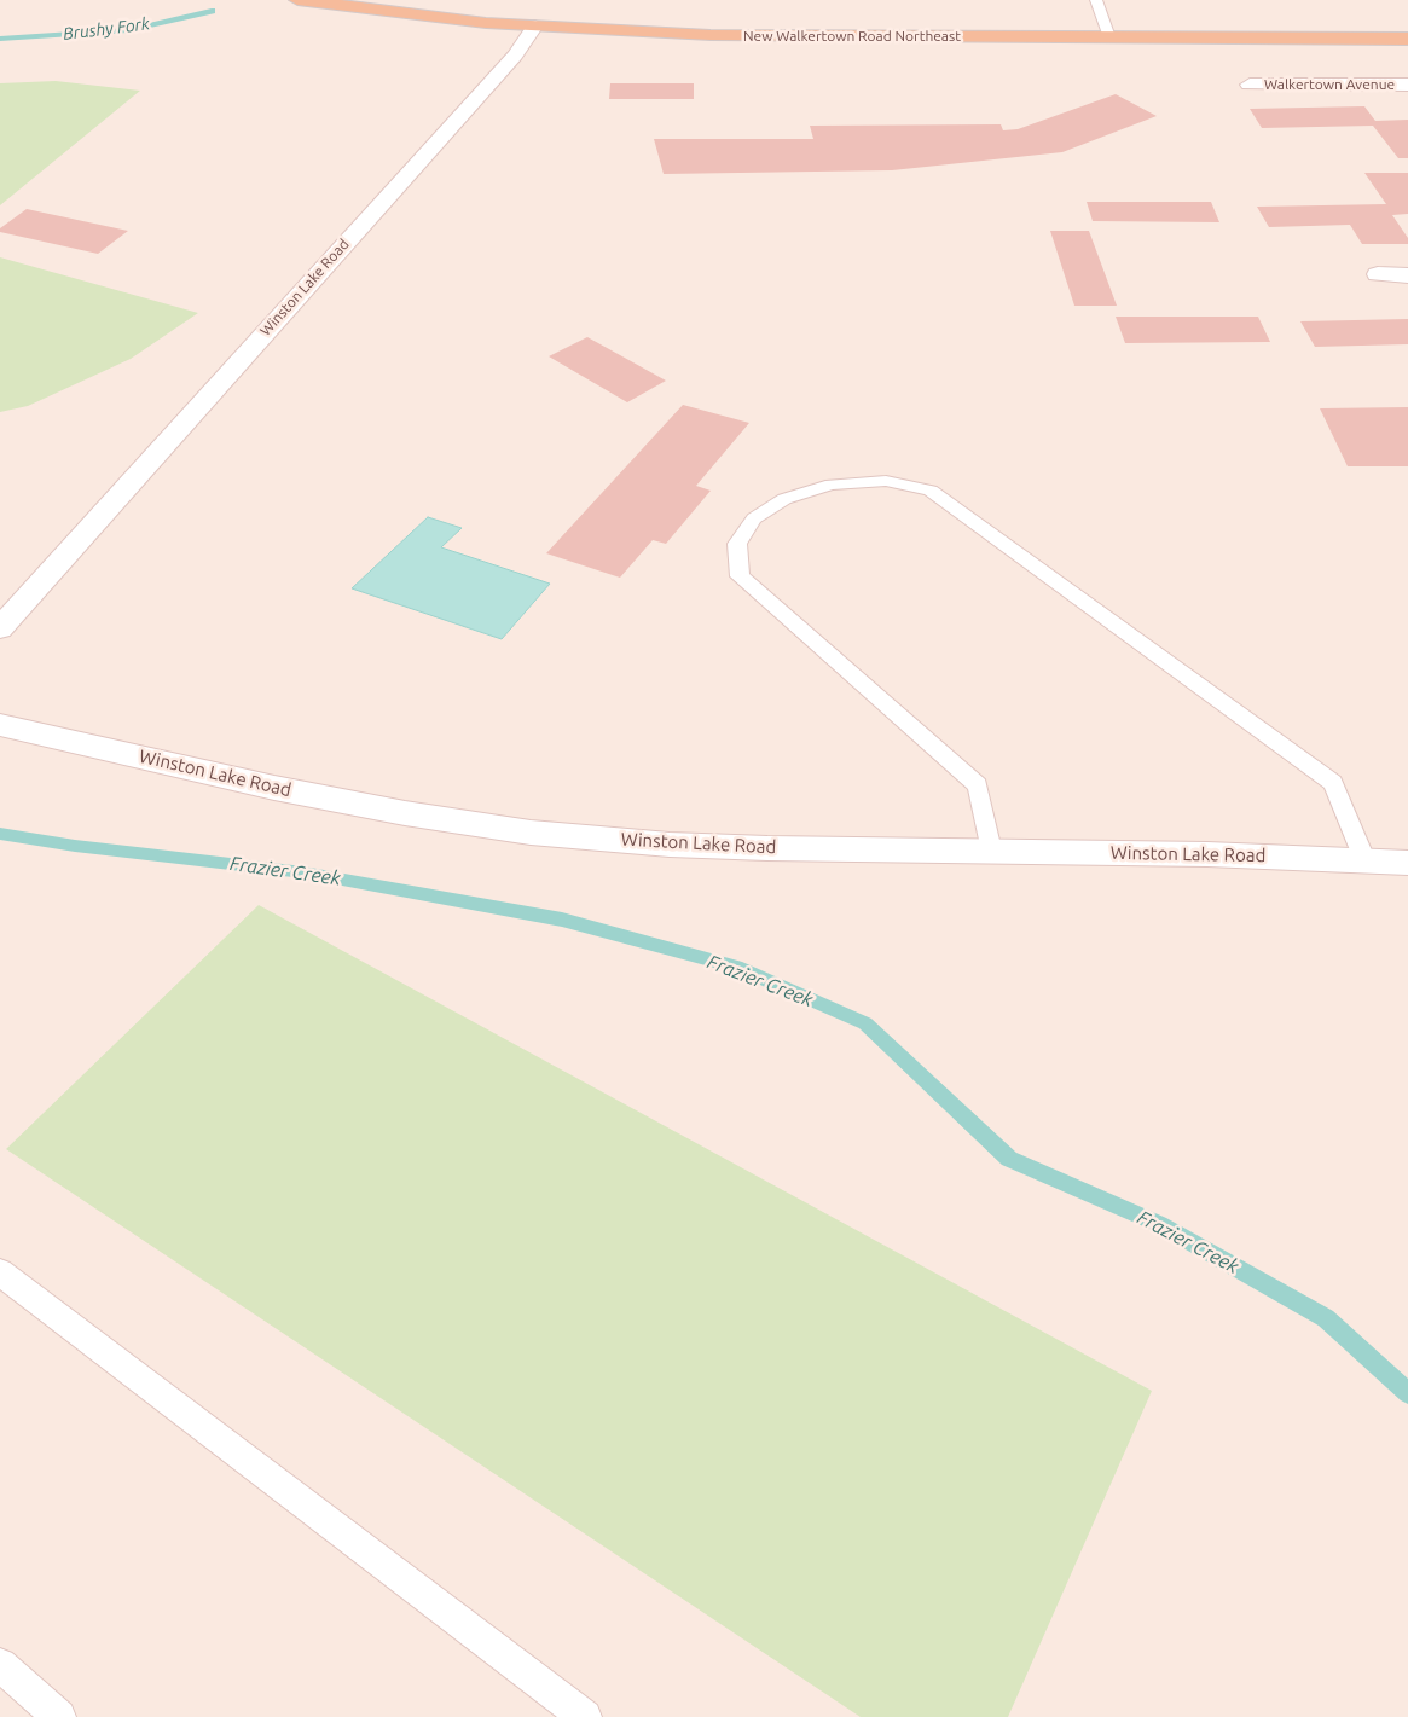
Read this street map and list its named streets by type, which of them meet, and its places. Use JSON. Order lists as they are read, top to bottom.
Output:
{
  "streets": {
    "main road": ["New Walkertown Road Northeast"],
    "street": ["Walkertown Avenue", "Winston Lake Road"]
  },
  "crossings": [
    ["New Walkertown Road Northeast", "Winston Lake Road"]
  ],
  "water": ["Brushy Fork", "Frazier Creek"]
}
